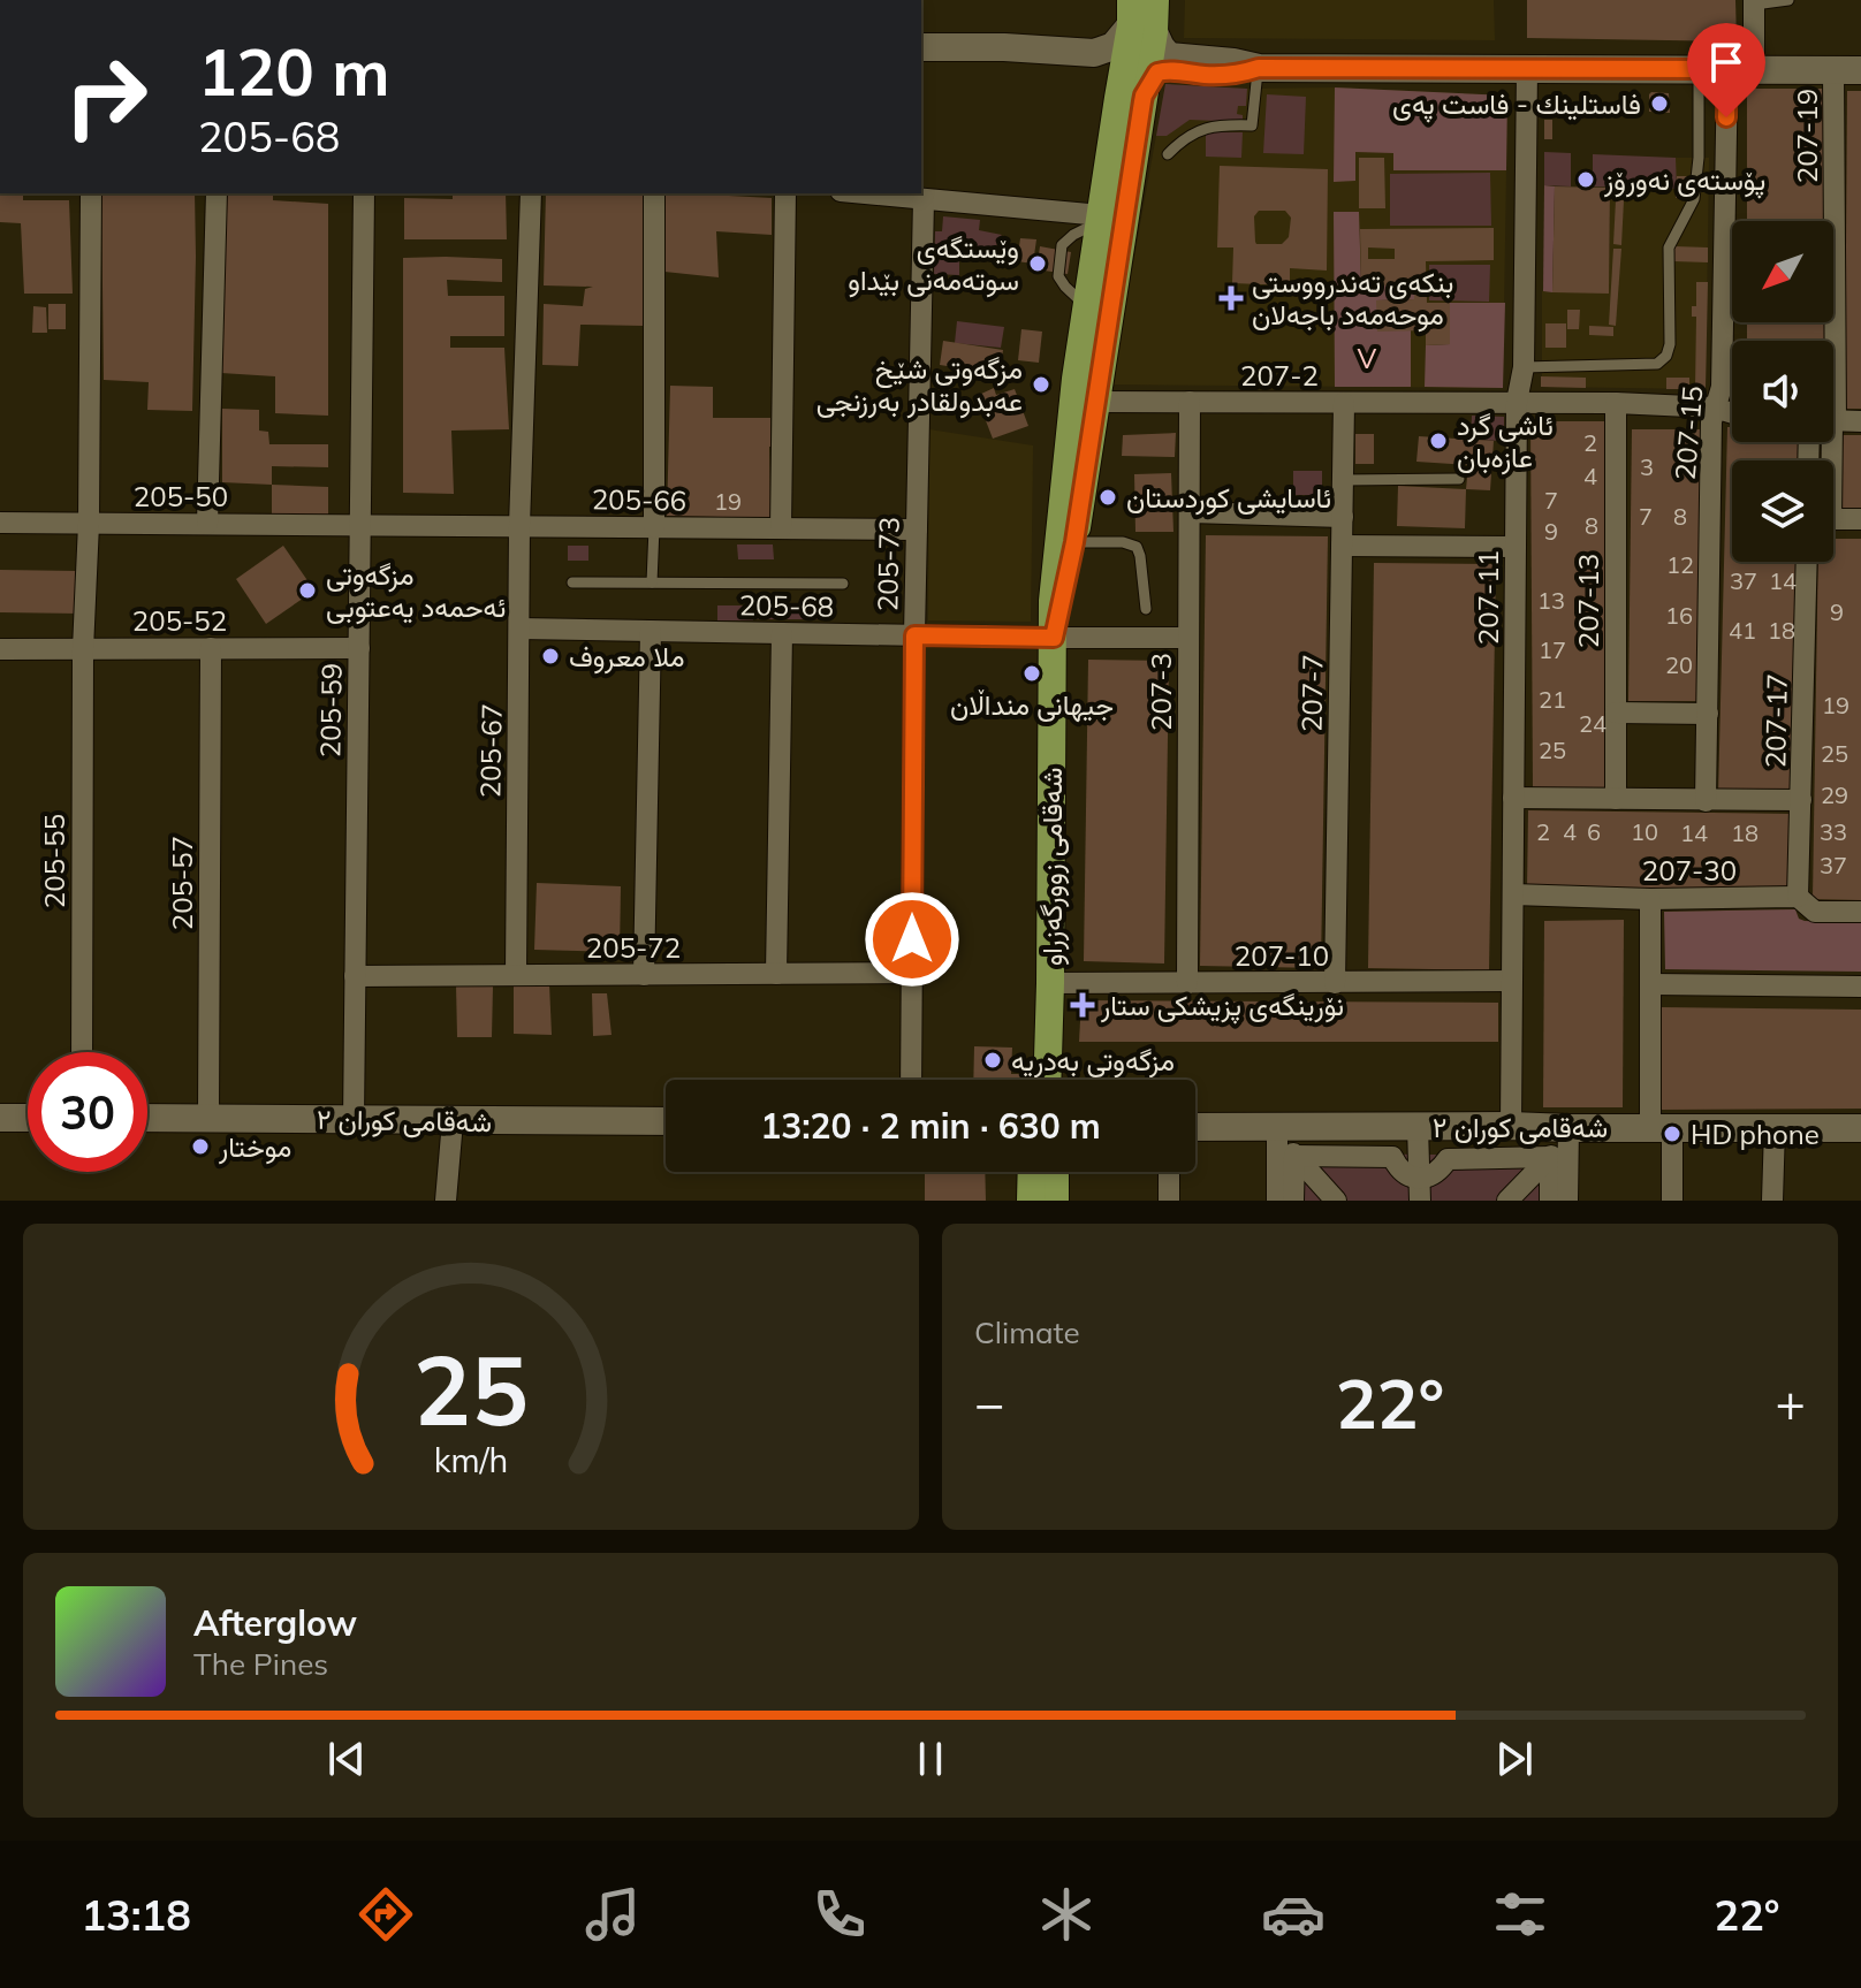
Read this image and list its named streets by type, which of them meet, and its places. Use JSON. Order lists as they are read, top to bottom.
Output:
{
  "streets": {
    "main road": ["شەقامی زوورگەزراو"],
    "street": [
      "207-19",
      "207-2",
      "207-15",
      "205-50",
      "205-66",
      "205-73",
      "207-11",
      "207-13",
      "205-68",
      "205-52",
      "207-3",
      "207-7",
      "205-59",
      "207-17",
      "205-67",
      "205-55",
      "207-30",
      "205-57",
      "205-72",
      "207-10",
      "شەقامی کوران ٢"
    ]
  },
  "crossings": [
    ["207-2", "207-15"],
    ["207-2", "207-11"],
    ["207-2", "207-13"],
    ["207-2", "207-3"],
    ["207-2", "207-7"],
    ["207-2", "شەقامی زوورگەزراو"],
    ["205-50", "205-66"],
    ["205-50", "205-59"],
    ["205-50", "205-55"],
    ["205-66", "205-73"],
    ["205-66", "205-59"],
    ["205-66", "205-67"],
    ["205-73", "205-68"],
    ["205-73", "205-72"],
    ["207-11", "207-30"],
    ["207-11", "207-10"],
    ["207-11", "شەقامی کوران ٢"],
    ["205-68", "207-3"],
    ["205-68", "205-67"],
    ["205-68", "شەقامی زوورگەزراو"],
    ["205-52", "205-59"],
    ["205-52", "205-55"],
    ["205-52", "205-57"],
    ["207-3", "207-10"],
    ["207-7", "207-10"],
    ["205-59", "205-72"],
    ["205-59", "شەقامی کوران ٢"],
    ["207-17", "207-30"],
    ["205-67", "205-72"],
    ["شەقامی زوورگەزراو", "207-10"],
    ["205-57", "شەقامی کوران ٢"]
  ],
  "parks": ["V"],
  "places": {
    "other": [
      "فاستلینك - فاست په‌ی",
      "پۆسته‌ی نه‌ورۆز",
      "وێستگەی سوتەمەنی بێداو",
      "مزگەوتی شێخ عەبدولقادر بەرزنجی",
      "ئاشی گرد عازه‌بان",
      "ئاسایشی كوردستان",
      "مزگەوتی ئەحمەد یەعتوبی",
      "ملا معروف",
      "جیهانی منداڵان",
      "مزگه‌وتی به‌دریه",
      "HD phone",
      "موختار"
    ],
    "health": ["بنکەی تەندرووستی موحەمەد باجەلان", "نۆرینگەی پزیشکی ستار"]
  },
  "house_numbers": [
    "2",
    "3",
    "4",
    "7",
    "19",
    "7",
    "8",
    "8",
    "9",
    "12",
    "37",
    "14",
    "13",
    "9",
    "16",
    "41",
    "18",
    "17",
    "20",
    "21",
    "19",
    "24",
    "25",
    "25",
    "29",
    "2",
    "4",
    "6",
    "10",
    "33",
    "14",
    "18",
    "37"
  ],
  "north": "bottom left",
  "page": {
    "turn": ["120 m", "205-68"],
    "limit": "30",
    "trip": "13:20 · 2 min · 630 m",
    "tile": "Climate",
    "heat": ["−", "22°", "+"],
    "song": ["Afterglow", "The Pines"],
    "tabs": ["13:18", "22°"],
    "gauge": ["25", "km/h"]
  }
}
